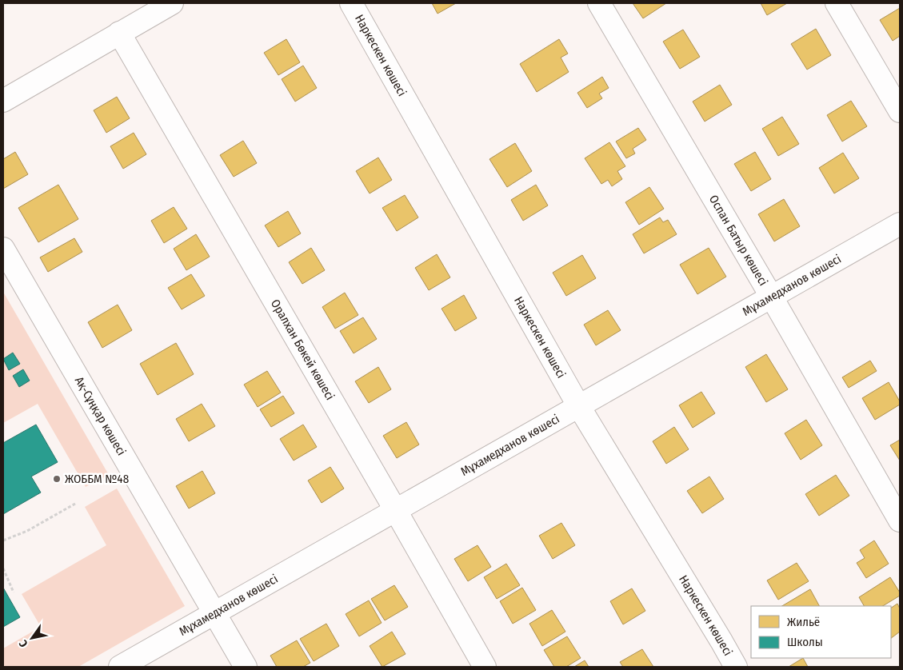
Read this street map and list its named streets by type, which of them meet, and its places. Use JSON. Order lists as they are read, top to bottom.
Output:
{
  "streets": {
    "street": [
      "Наркескен көшесі",
      "Оспан Батыр көшесі",
      "Мұхамедханов көшесі",
      "Оралхан Бөкей көшесі",
      "Ақ-Сұңқар көшесі"
    ]
  },
  "crossings": [
    ["Наркескен көшесі", "Мұхамедханов көшесі"],
    ["Оспан Батыр көшесі", "Мұхамедханов көшесі"],
    ["Мұхамедханов көшесі", "Оралхан Бөкей көшесі"],
    ["Мұхамедханов көшесі", "Ақ-Сұңқар көшесі"]
  ],
  "places": ["ЖОББМ №48"],
  "legend": ["Жильё", "Школы"],
  "north": "bottom left"
}
